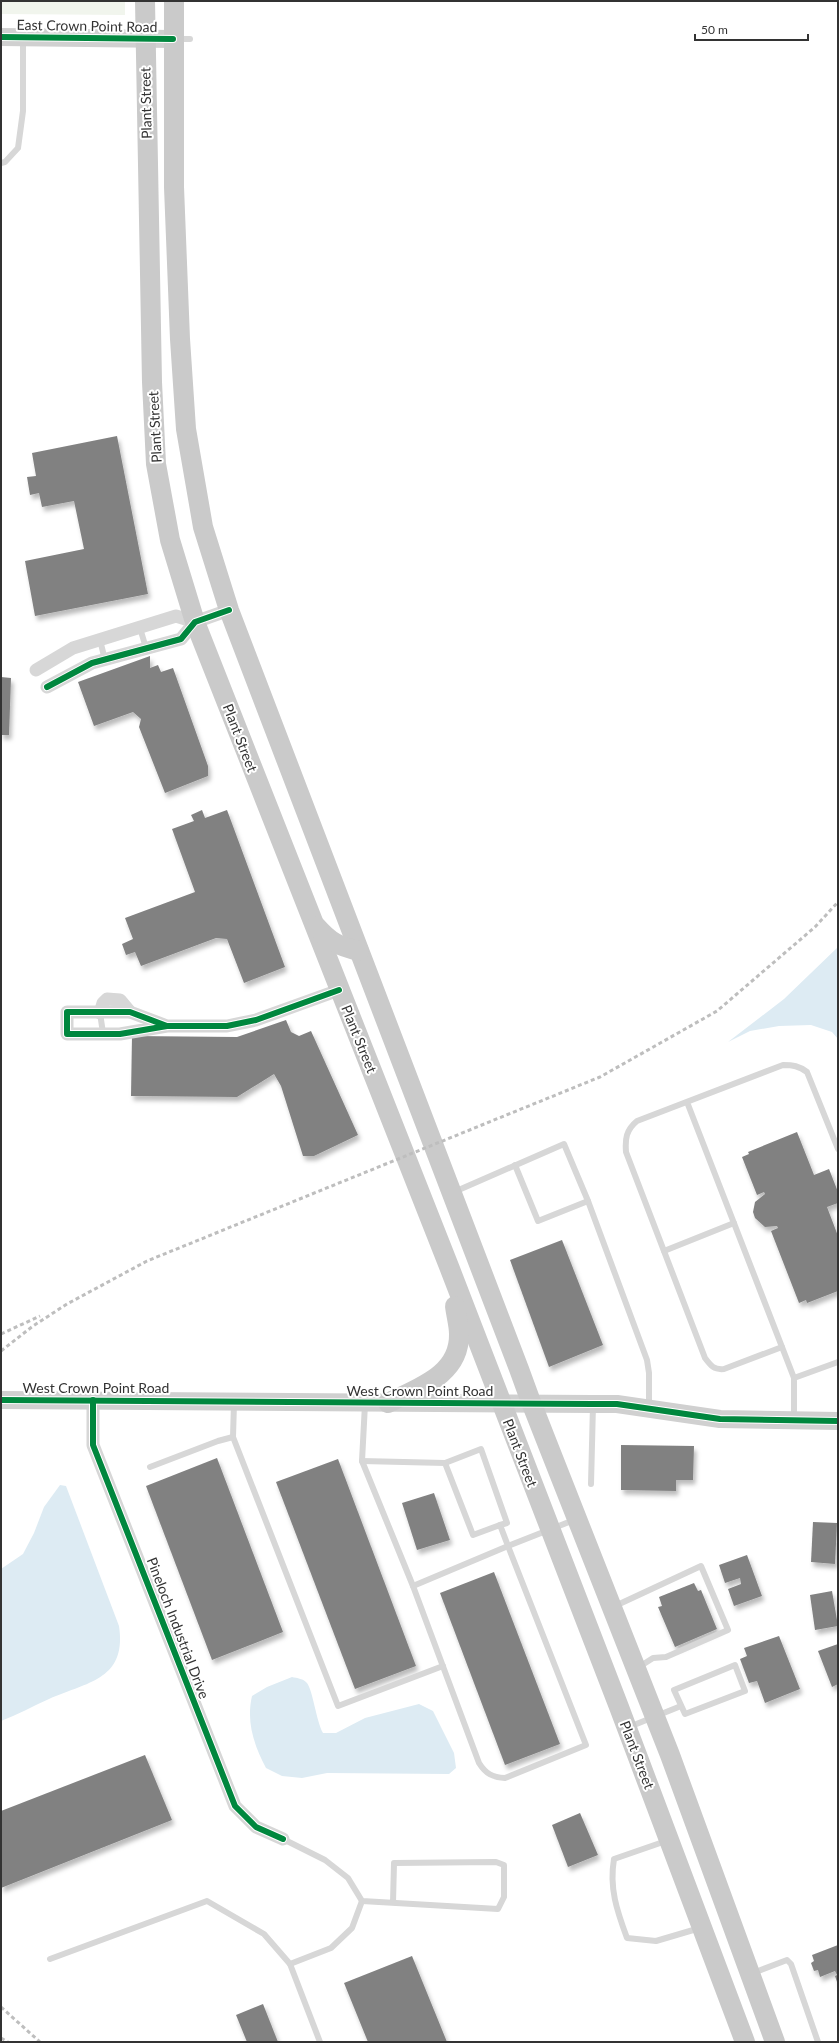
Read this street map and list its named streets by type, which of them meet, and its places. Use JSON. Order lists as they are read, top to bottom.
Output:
{
  "streets": {
    "main road": ["Plant Street"],
    "street": ["East Crown Point Road", "West Crown Point Road", "Pineloch Industrial Drive"]
  },
  "crossings": [
    ["East Crown Point Road", "Plant Street"],
    ["Plant Street", "West Crown Point Road"],
    ["West Crown Point Road", "Pineloch Industrial Drive"]
  ],
  "scale_bar": "50 m"
}
